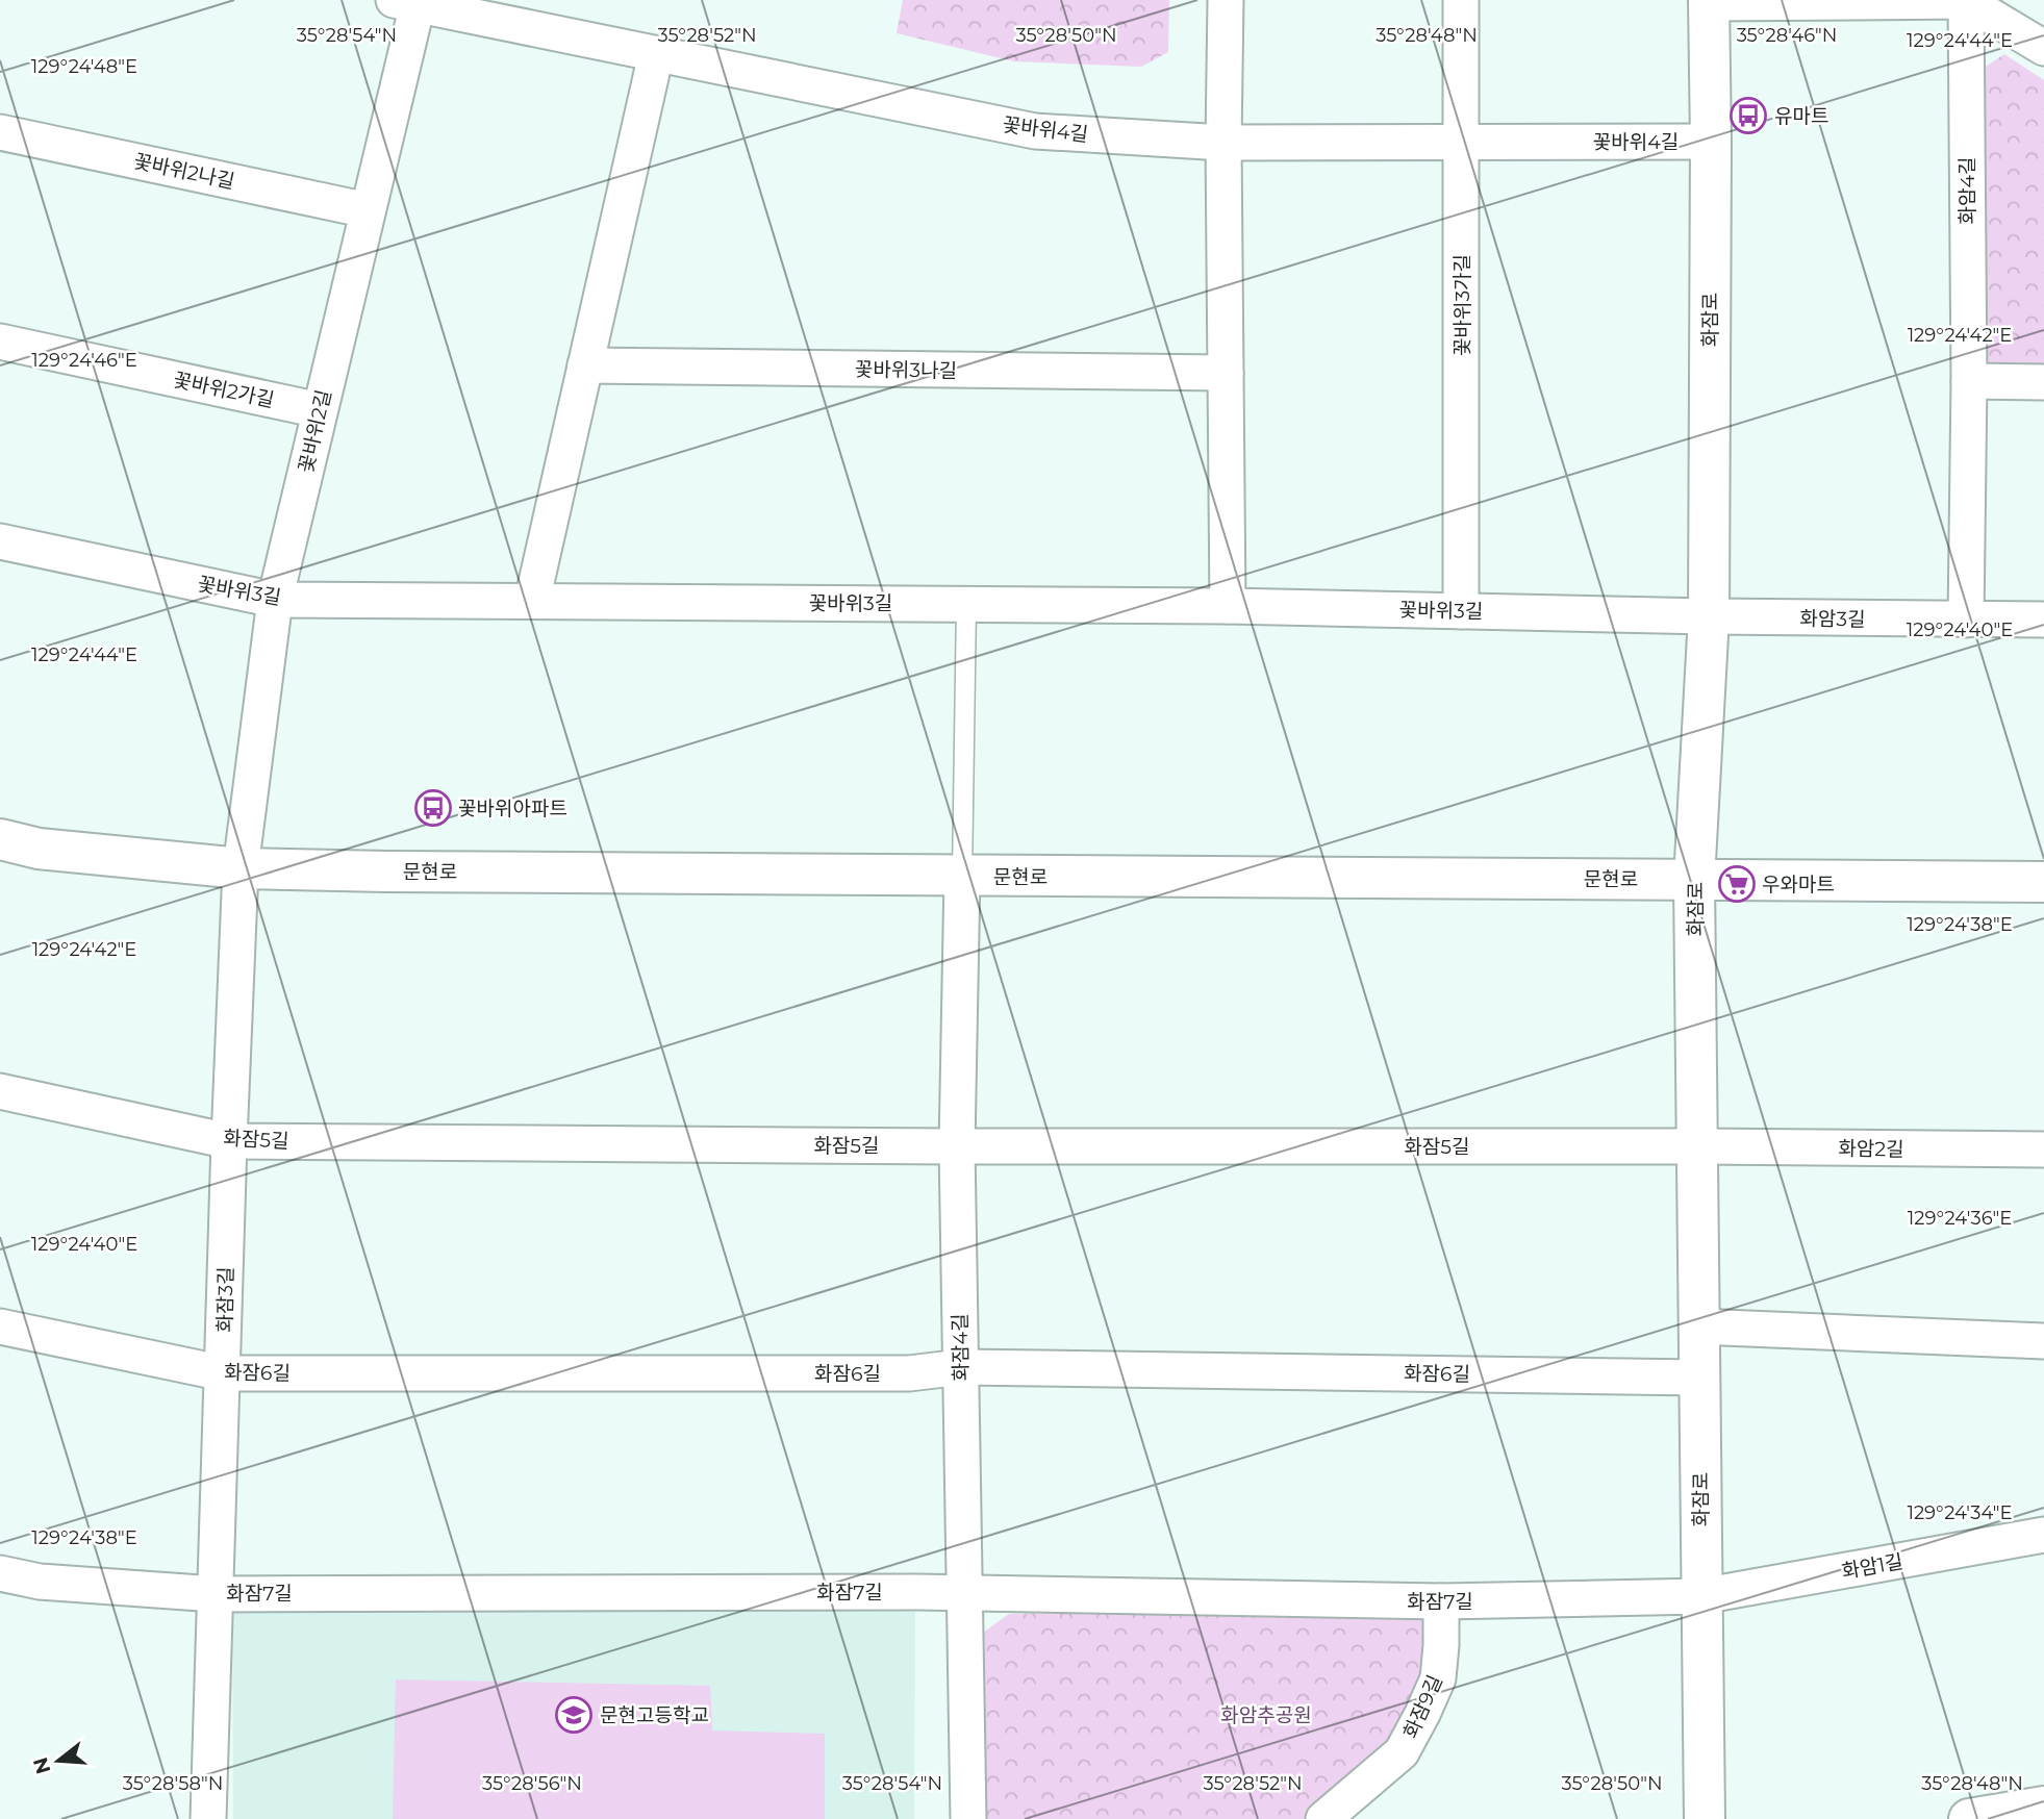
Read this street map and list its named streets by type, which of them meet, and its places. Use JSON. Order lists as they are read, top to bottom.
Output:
{
  "streets": {
    "street": [
      "꽃바위4길",
      "꽃바위2나길",
      "화암4길",
      "꽃바위3가길",
      "화잠로",
      "꽃바위3나길",
      "꽃바위2가길",
      "꽃바위2길",
      "꽃바위3길",
      "화암3길",
      "문현로",
      "화잠5길",
      "화암2길",
      "화잠3길",
      "화잠4길",
      "화잠6길",
      "화암1길",
      "화잠7길",
      "화잠9길"
    ]
  },
  "crossings": [
    ["꽃바위4길", "꽃바위3가길"],
    ["꽃바위4길", "화잠로"],
    ["꽃바위4길", "꽃바위2길"],
    ["꽃바위2나길", "꽃바위2길"],
    ["화암4길", "화암3길"],
    ["꽃바위3가길", "꽃바위3길"],
    ["화잠로", "꽃바위3길"],
    ["화잠로", "화암3길"],
    ["화잠로", "문현로"],
    ["화잠로", "화잠5길"],
    ["화잠로", "화암2길"],
    ["화잠로", "화잠6길"],
    ["화잠로", "화암1길"],
    ["화잠로", "화잠7길"],
    ["꽃바위2가길", "꽃바위2길"],
    ["꽃바위2길", "꽃바위3길"],
    ["꽃바위2길", "문현로"],
    ["꽃바위2길", "화잠3길"],
    ["꽃바위3길", "화암3길"],
    ["문현로", "화잠3길"],
    ["문현로", "화잠4길"],
    ["화잠5길", "화암2길"],
    ["화잠5길", "화잠3길"],
    ["화잠5길", "화잠4길"],
    ["화잠3길", "화잠6길"],
    ["화잠3길", "화잠7길"],
    ["화잠4길", "화잠6길"],
    ["화잠4길", "화잠7길"],
    ["화암1길", "화잠7길"],
    ["화잠7길", "화잠9길"]
  ],
  "parks": ["화암추공원"],
  "places": {
    "bus stop": ["유마트", "꽃바위아파트"],
    "supermarket": ["우와마트"],
    "school or university": ["문현고등학교"]
  },
  "north": "left",
  "coordinates": [
    "35°28'54\"N",
    "35°28'52\"N",
    "35°28'50\"N",
    "35°28'48\"N",
    "35°28'46\"N",
    "129°24'44\"E",
    "129°24'48\"E",
    "129°24'42\"E",
    "129°24'46\"E",
    "129°24'40\"E",
    "129°24'38\"E",
    "129°24'36\"E",
    "129°24'34\"E",
    "35°28'58\"N",
    "35°28'56\"N"
  ]
}
